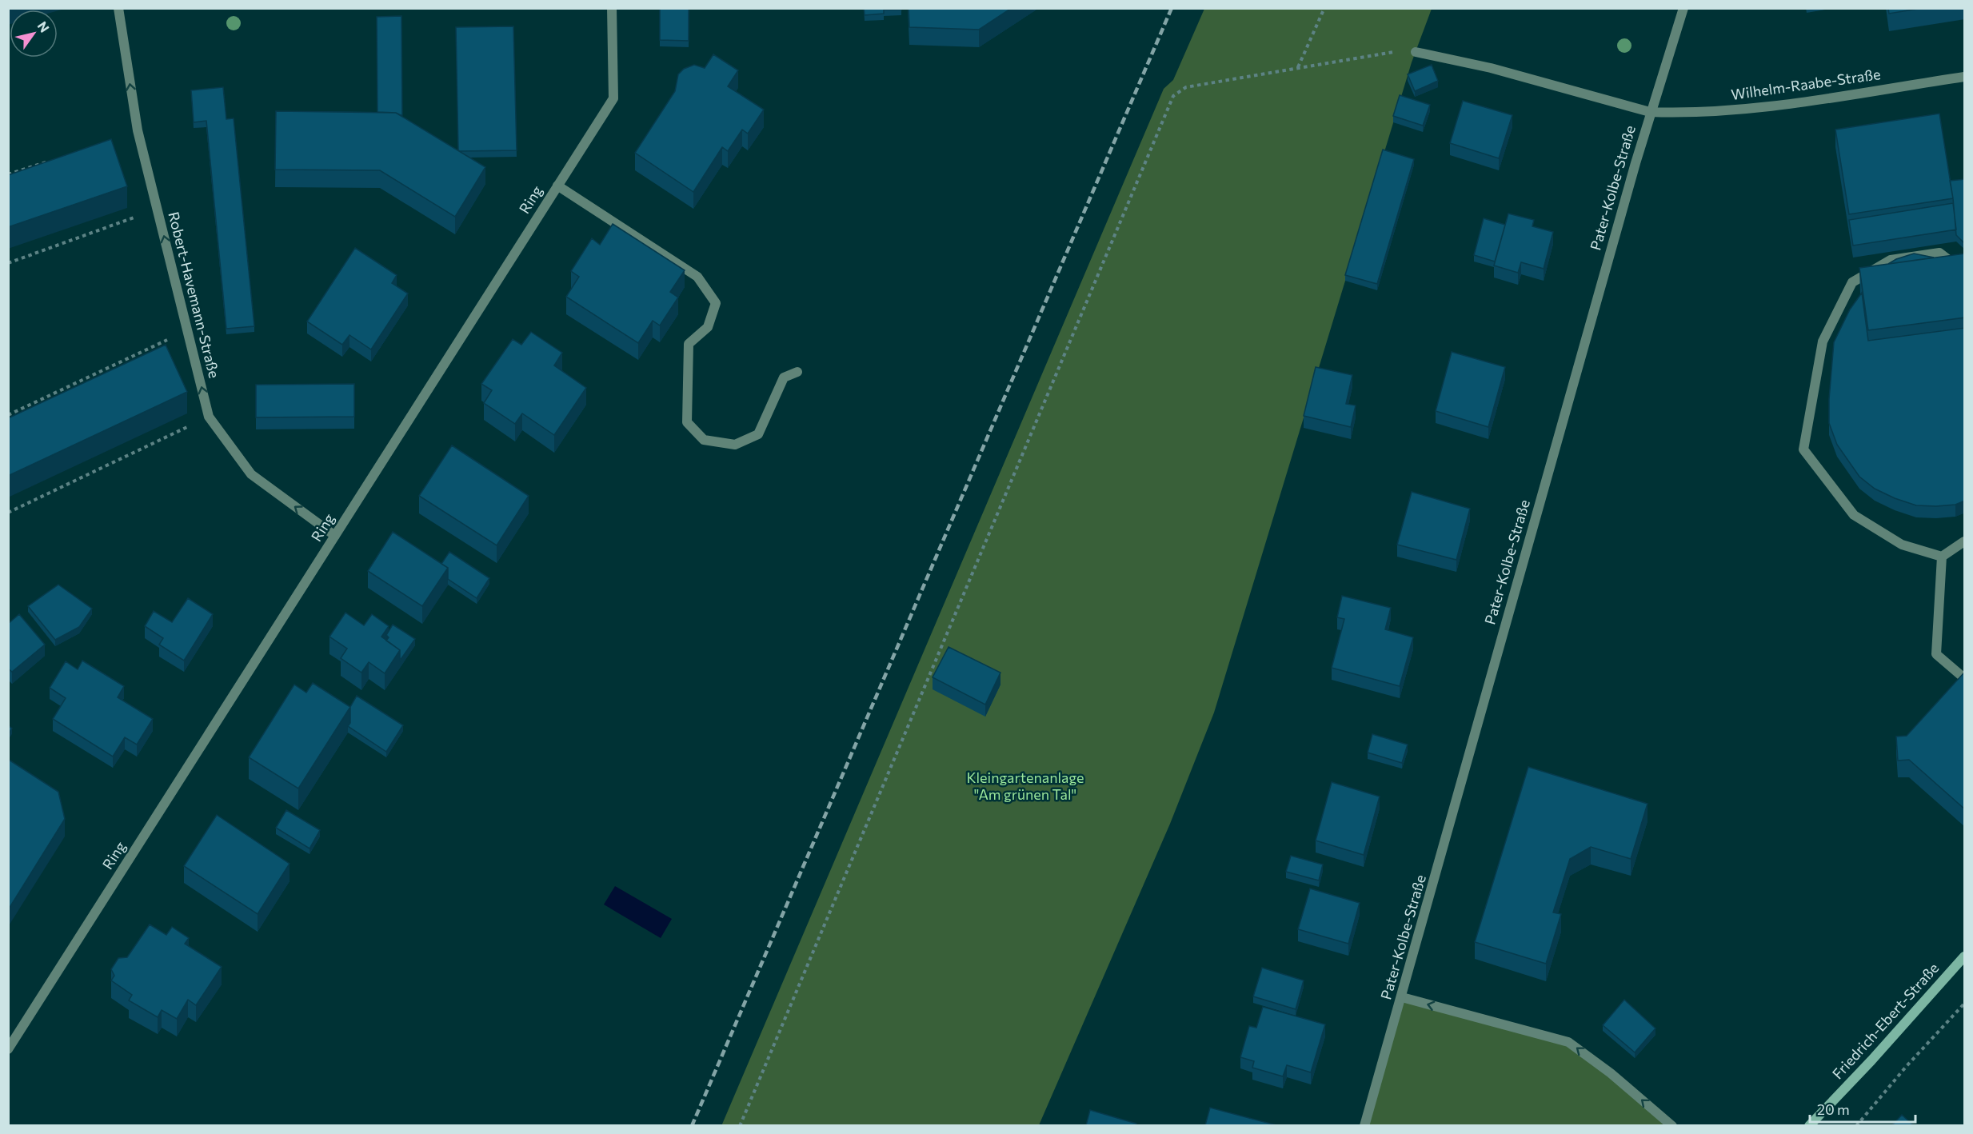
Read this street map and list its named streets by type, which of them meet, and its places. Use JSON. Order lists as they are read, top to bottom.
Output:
{
  "streets": {
    "street": [
      "Wilhelm-Raabe-Straße",
      "Pater-Kolbe-Straße",
      "Ring",
      "Robert-Havemann-Straße",
      "Friedrich-Ebert-Straße"
    ]
  },
  "crossings": [
    ["Wilhelm-Raabe-Straße", "Pater-Kolbe-Straße"],
    ["Ring", "Robert-Havemann-Straße"]
  ],
  "one_way": ["Robert-Havemann-Straße"],
  "parks": ["Kleingartenanlage \"Am grünen Tal\""],
  "scale_bar": "20 m",
  "north": "top right"
}
